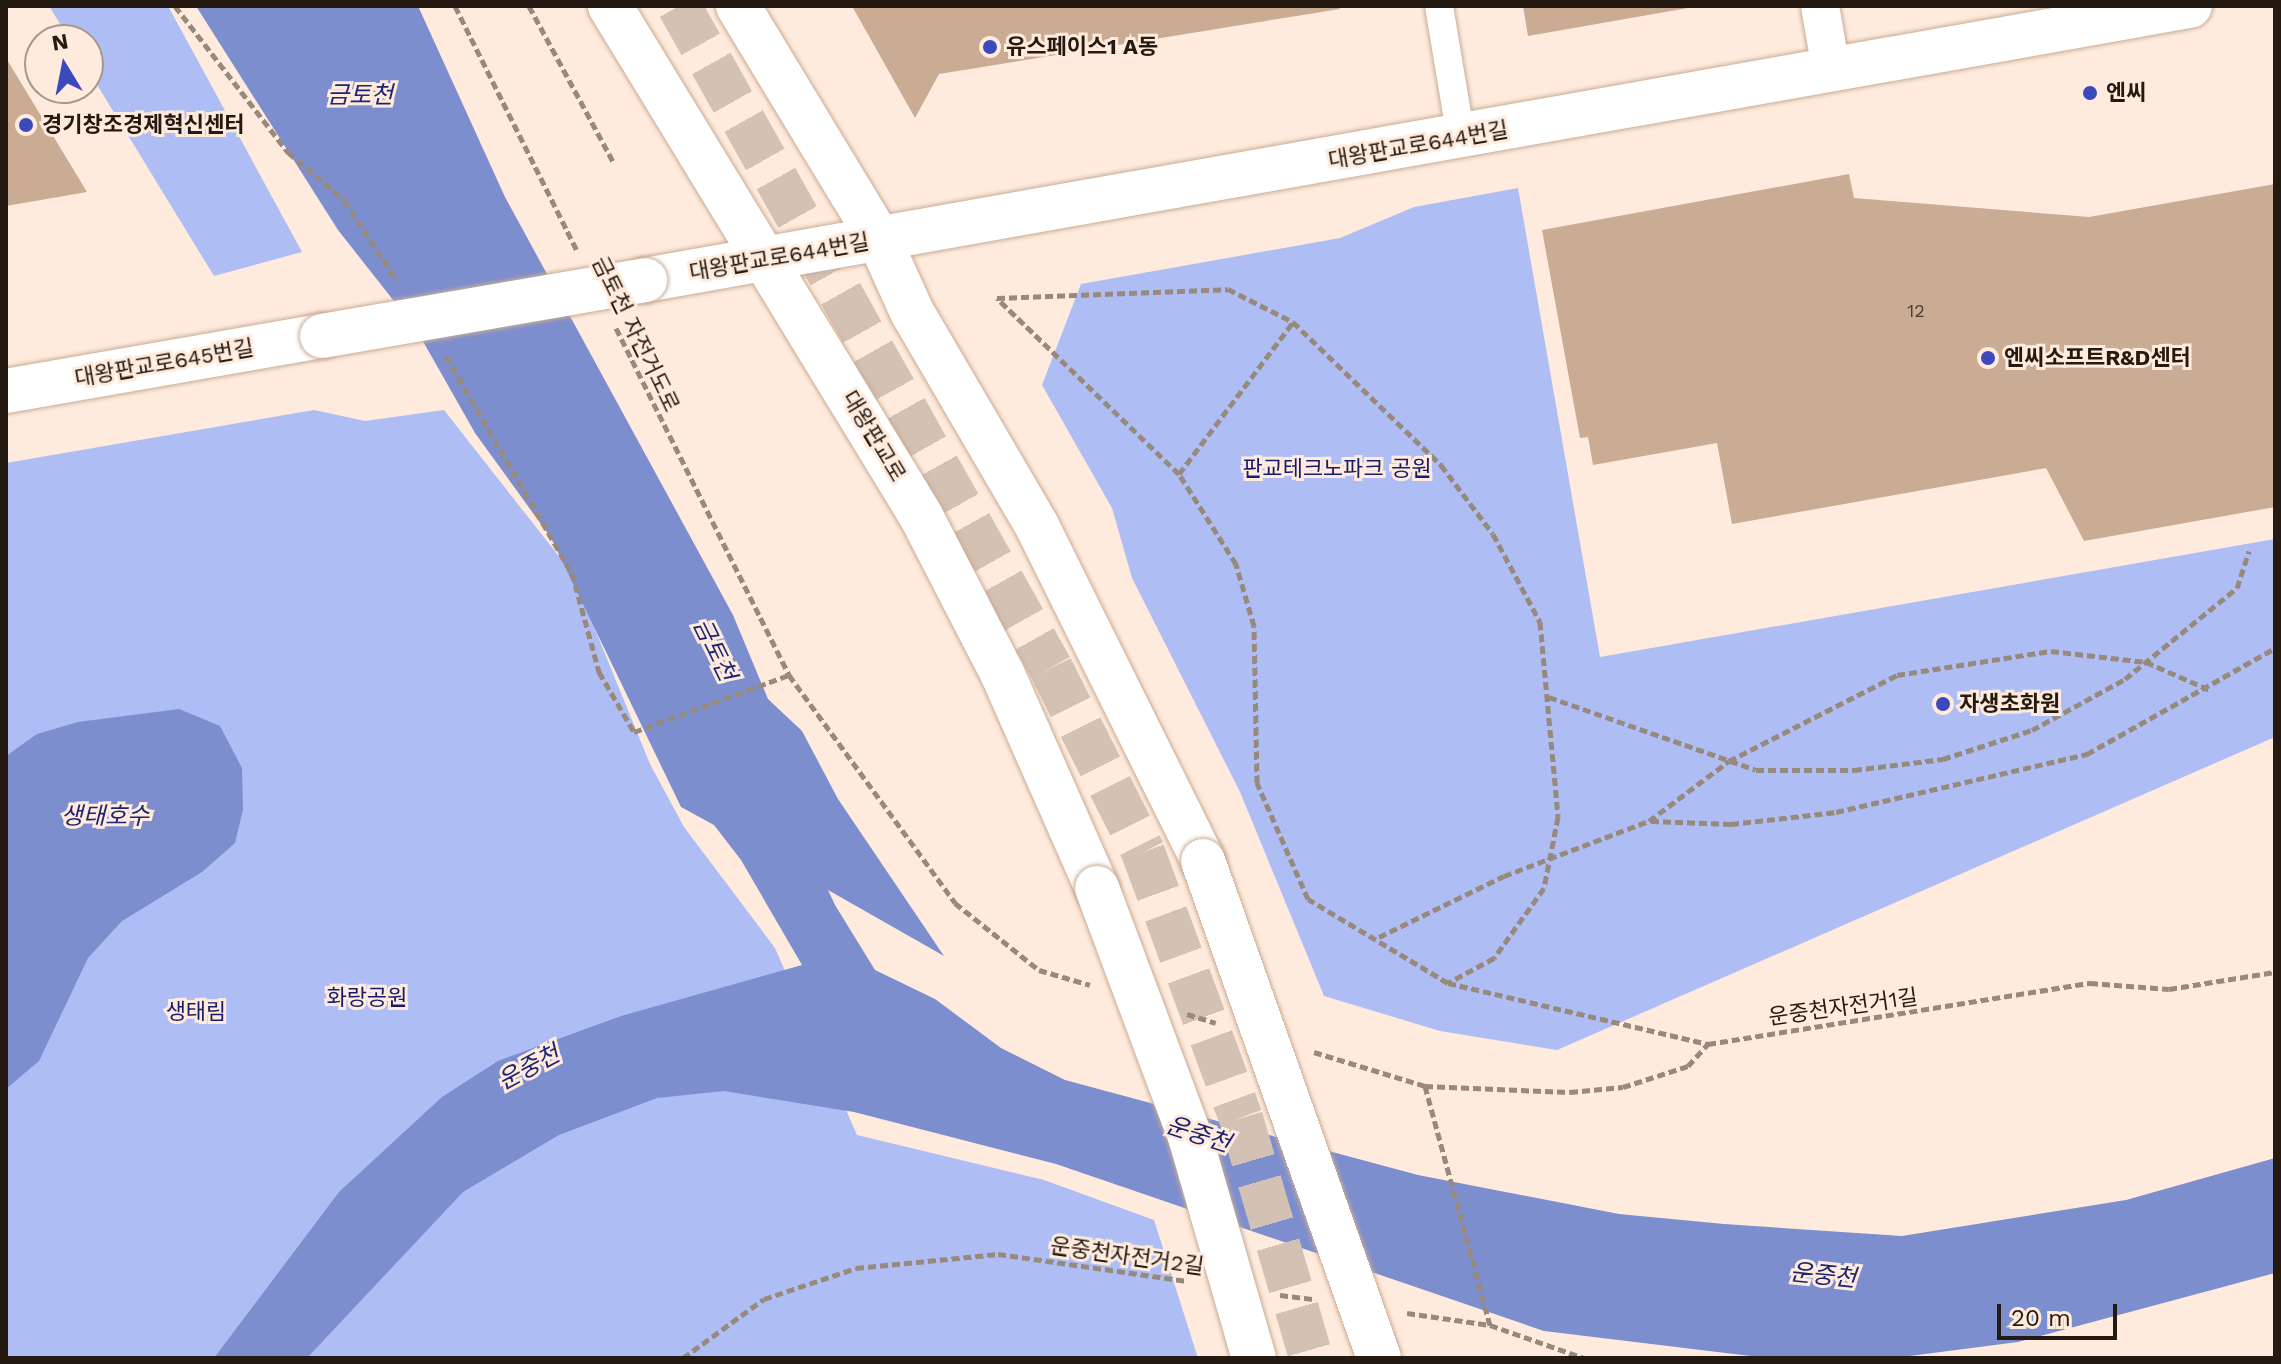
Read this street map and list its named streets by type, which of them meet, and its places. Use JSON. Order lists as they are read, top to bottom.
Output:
{
  "streets": {
    "main road": ["대왕판교로644번길", "대왕판교로645번길", "대왕판교로"],
    "path": ["금토천 자전거도로", "운중천자전거1길", "운중천자전거2길"]
  },
  "crossings": [
    ["대왕판교로644번길", "대왕판교로645번길"],
    ["대왕판교로644번길", "대왕판교로"]
  ],
  "water": ["금토천", "생태호수", "운중천"],
  "parks": ["판교테크노파크 공원", "화랑공원", "생태림"],
  "places": [
    "유스페이스1 A동",
    "엔씨",
    "경기창조경제혁신센터",
    "엔씨소프트R&D센터",
    "자생초화원"
  ],
  "house_numbers": ["12"],
  "scale_bar": "20 m",
  "north": "top"
}
